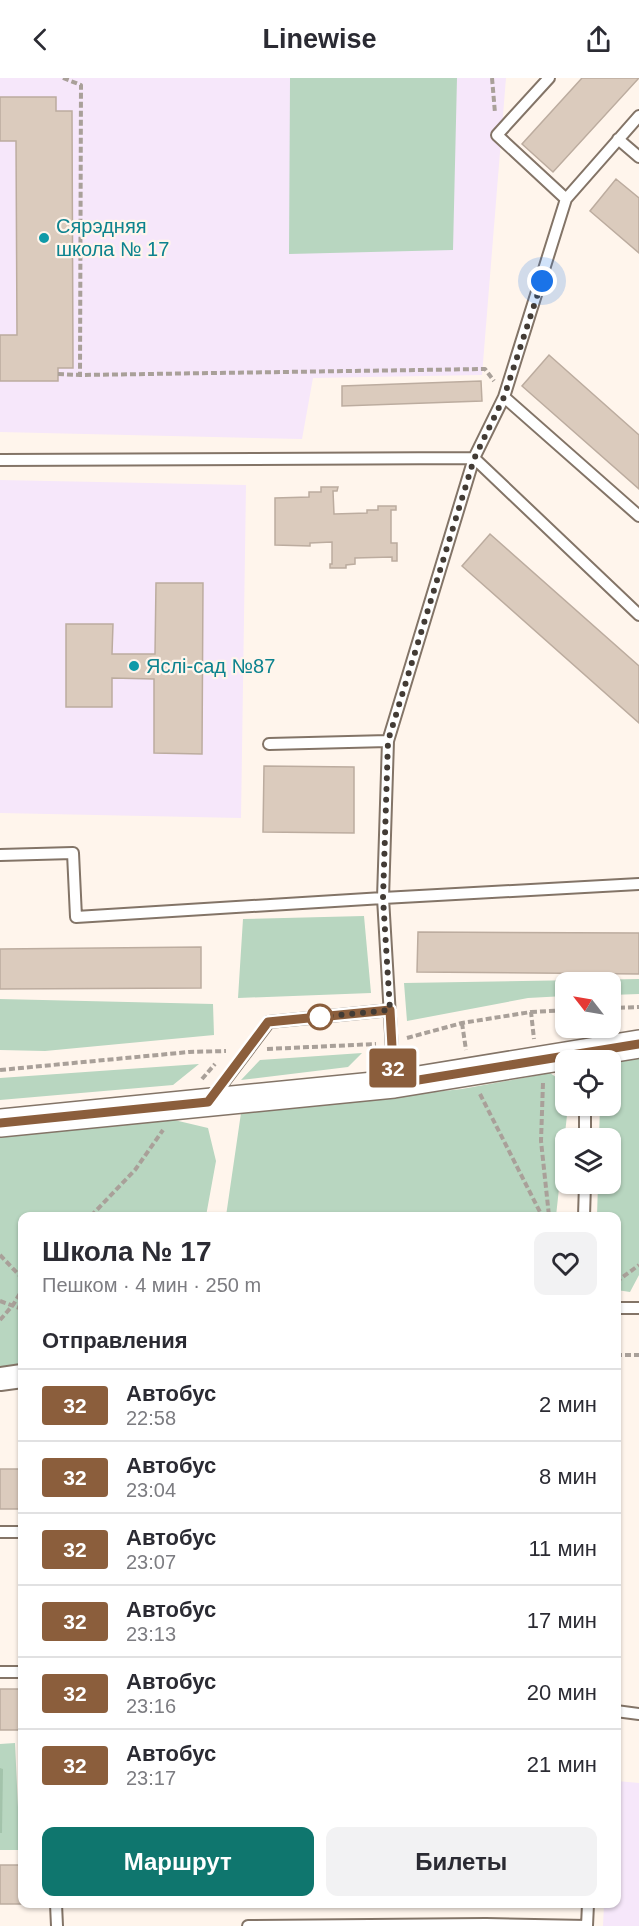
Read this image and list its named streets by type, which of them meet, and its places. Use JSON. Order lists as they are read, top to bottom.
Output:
{
  "places": ["Сярэдняя школа № 17", "Яслі-сад №87"],
  "lines": ["bus line 32"],
  "north": "top left",
  "page": {
    "header": "Linewise",
    "on_map": "32",
    "heading": [
      ["Школа № 17", "Пешком · 4 мин · 250 m"],
      "Отправления"
    ],
    "list": [
      {
        "mark": "32",
        "name": "Автобус",
        "note": "22:58",
        "value": "2 мин"
      },
      {
        "mark": "32",
        "name": "Автобус",
        "note": "23:04",
        "value": "8 мин"
      },
      {
        "mark": "32",
        "name": "Автобус",
        "note": "23:07",
        "value": "11 мин"
      },
      {
        "mark": "32",
        "name": "Автобус",
        "note": "23:13",
        "value": "17 мин"
      },
      {
        "mark": "32",
        "name": "Автобус",
        "note": "23:16",
        "value": "20 мин"
      },
      {
        "mark": "32",
        "name": "Автобус",
        "note": "23:17",
        "value": "21 мин"
      }
    ],
    "buttons": ["Маршрут", "Билеты"]
  }
}
